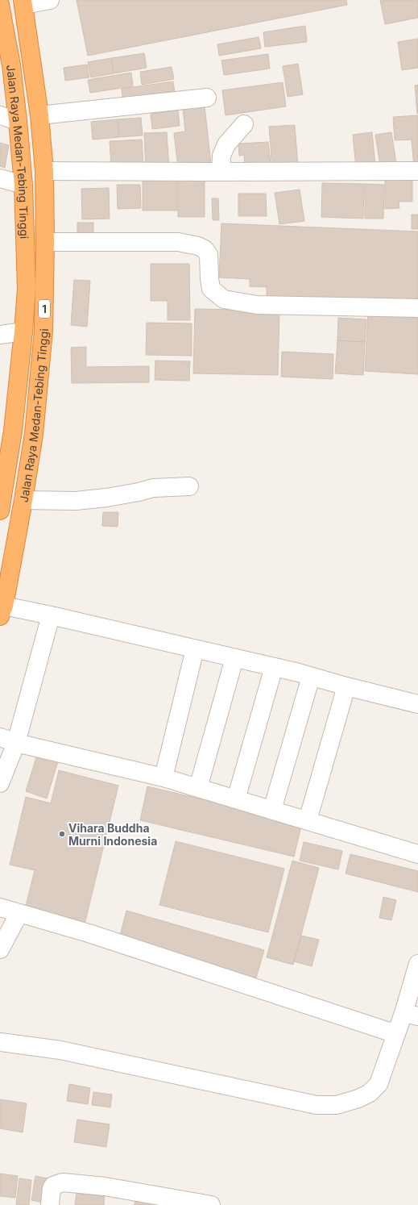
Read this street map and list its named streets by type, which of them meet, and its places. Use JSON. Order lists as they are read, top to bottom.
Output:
{
  "streets": {
    "highway": ["Jalan Raya Medan-Tebing Tinggi", "1"]
  },
  "places": ["Vihara Buddha Murni Indonesia"]
}
